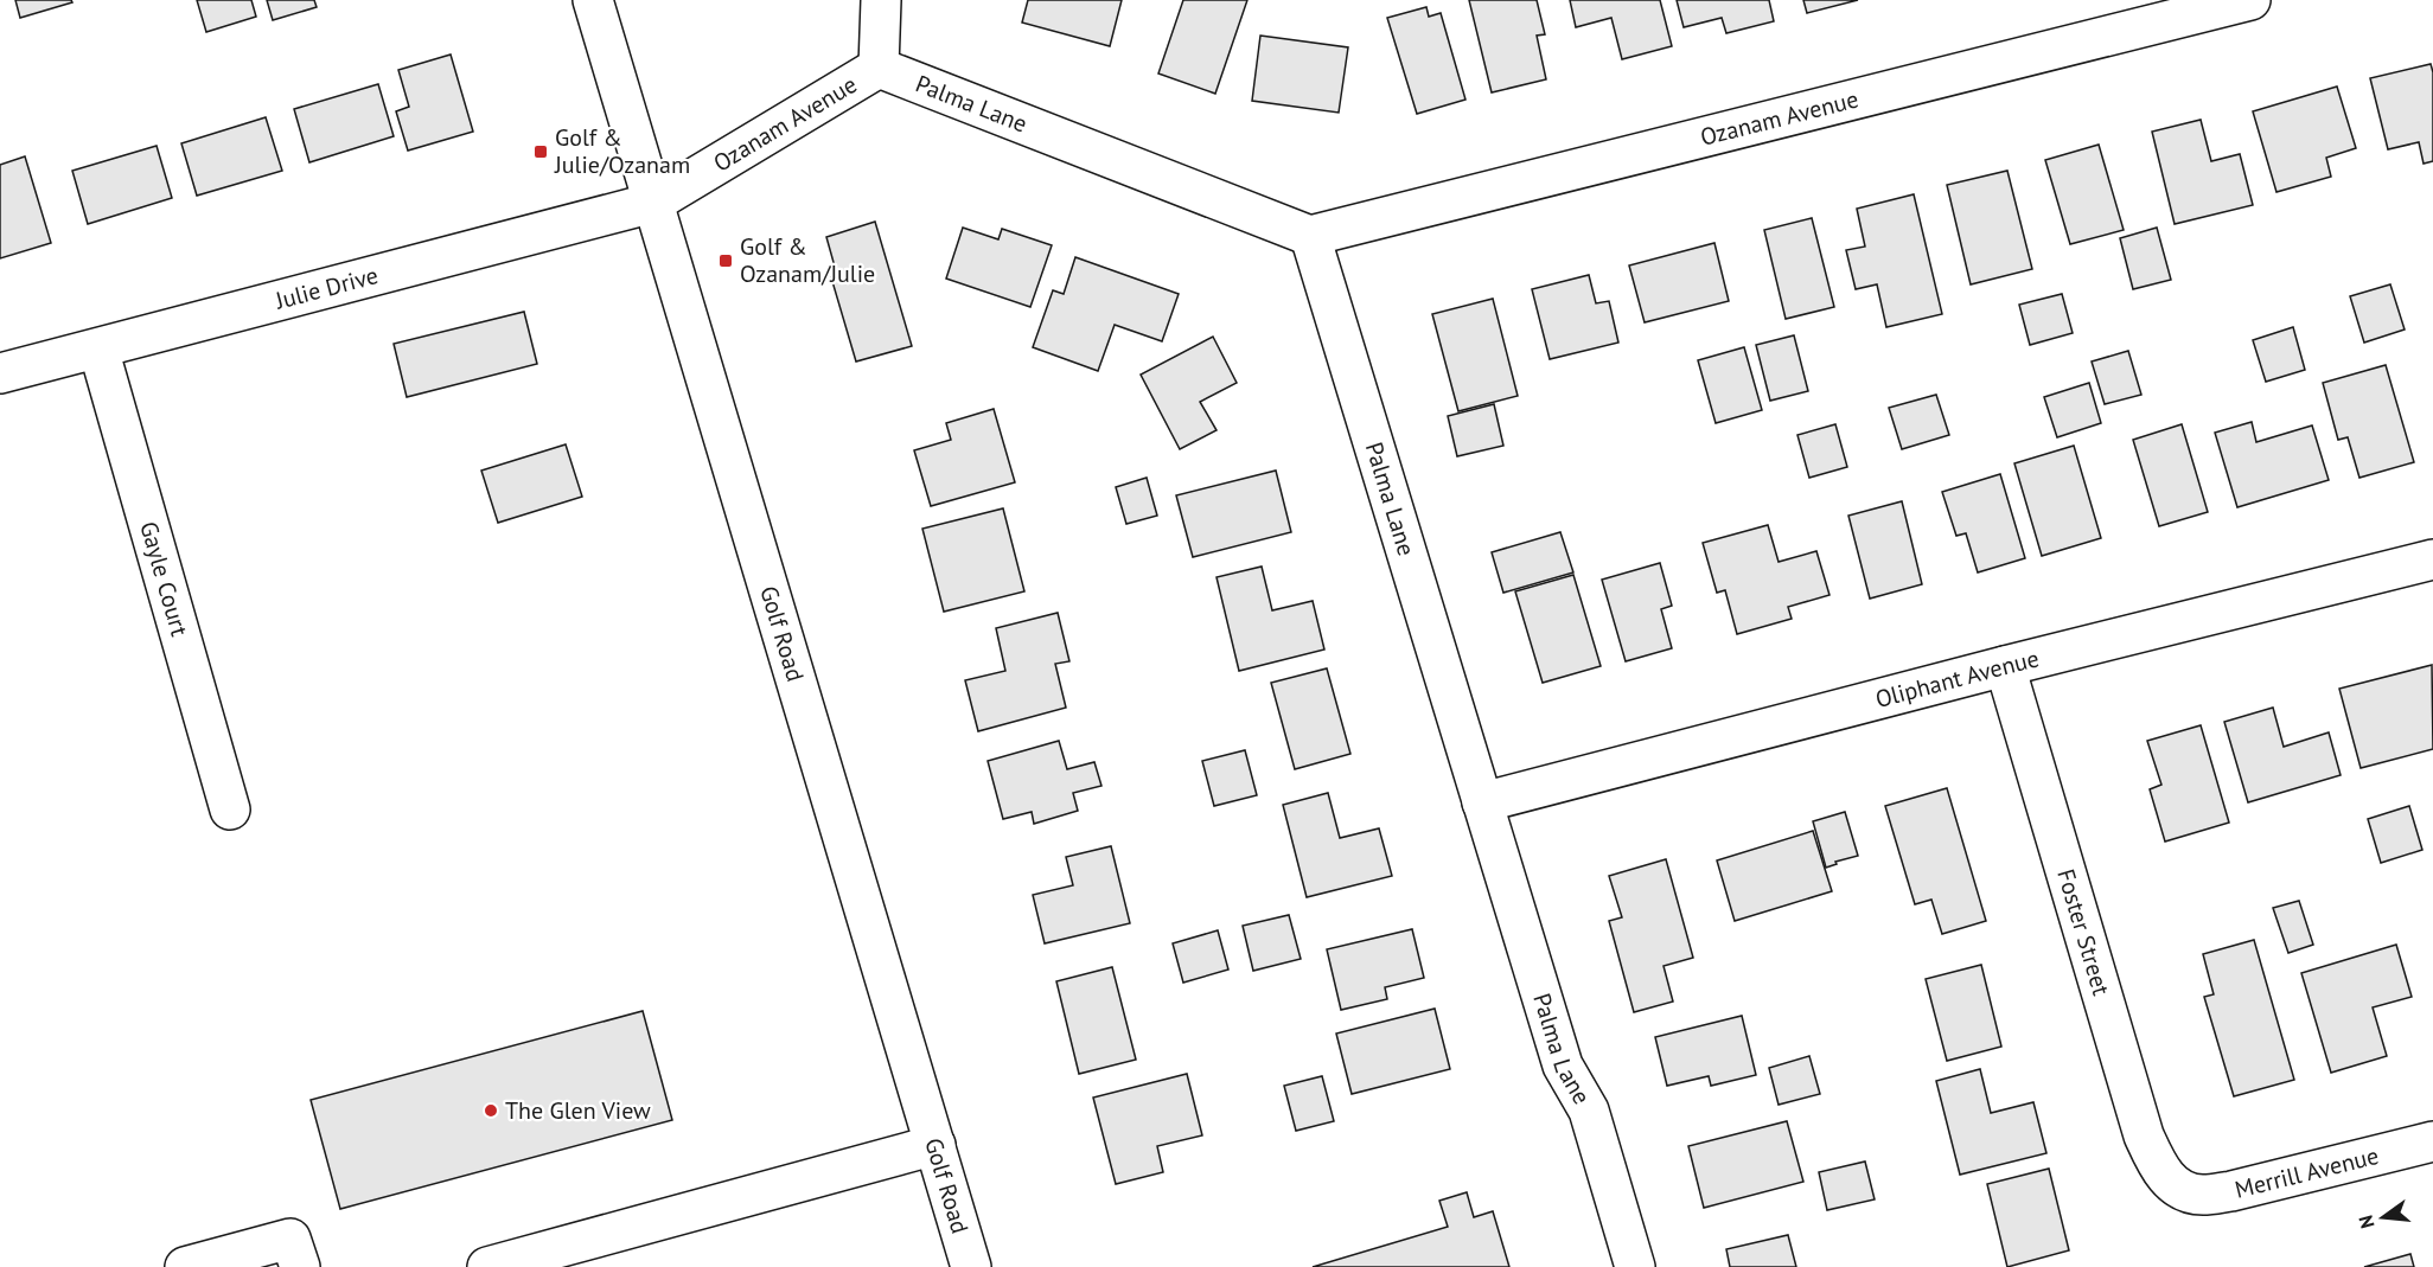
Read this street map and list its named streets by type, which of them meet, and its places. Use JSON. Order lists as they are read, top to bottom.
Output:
{
  "streets": {
    "street": [
      "Palma Lane",
      "Ozanam Avenue",
      "Julie Drive",
      "Gayle Court",
      "Golf Road",
      "Oliphant Avenue",
      "Foster Street",
      "Merrill Avenue"
    ]
  },
  "crossings": [
    ["Palma Lane", "Ozanam Avenue"],
    ["Palma Lane", "Oliphant Avenue"],
    ["Ozanam Avenue", "Julie Drive"],
    ["Ozanam Avenue", "Golf Road"],
    ["Julie Drive", "Gayle Court"],
    ["Julie Drive", "Golf Road"],
    ["Oliphant Avenue", "Foster Street"],
    ["Foster Street", "Merrill Avenue"]
  ],
  "places": {
    "transit": ["Golf & Julie/Ozanam", "Golf & Ozanam/Julie"],
    "other": ["The Glen View"]
  },
  "north": "left"
}
